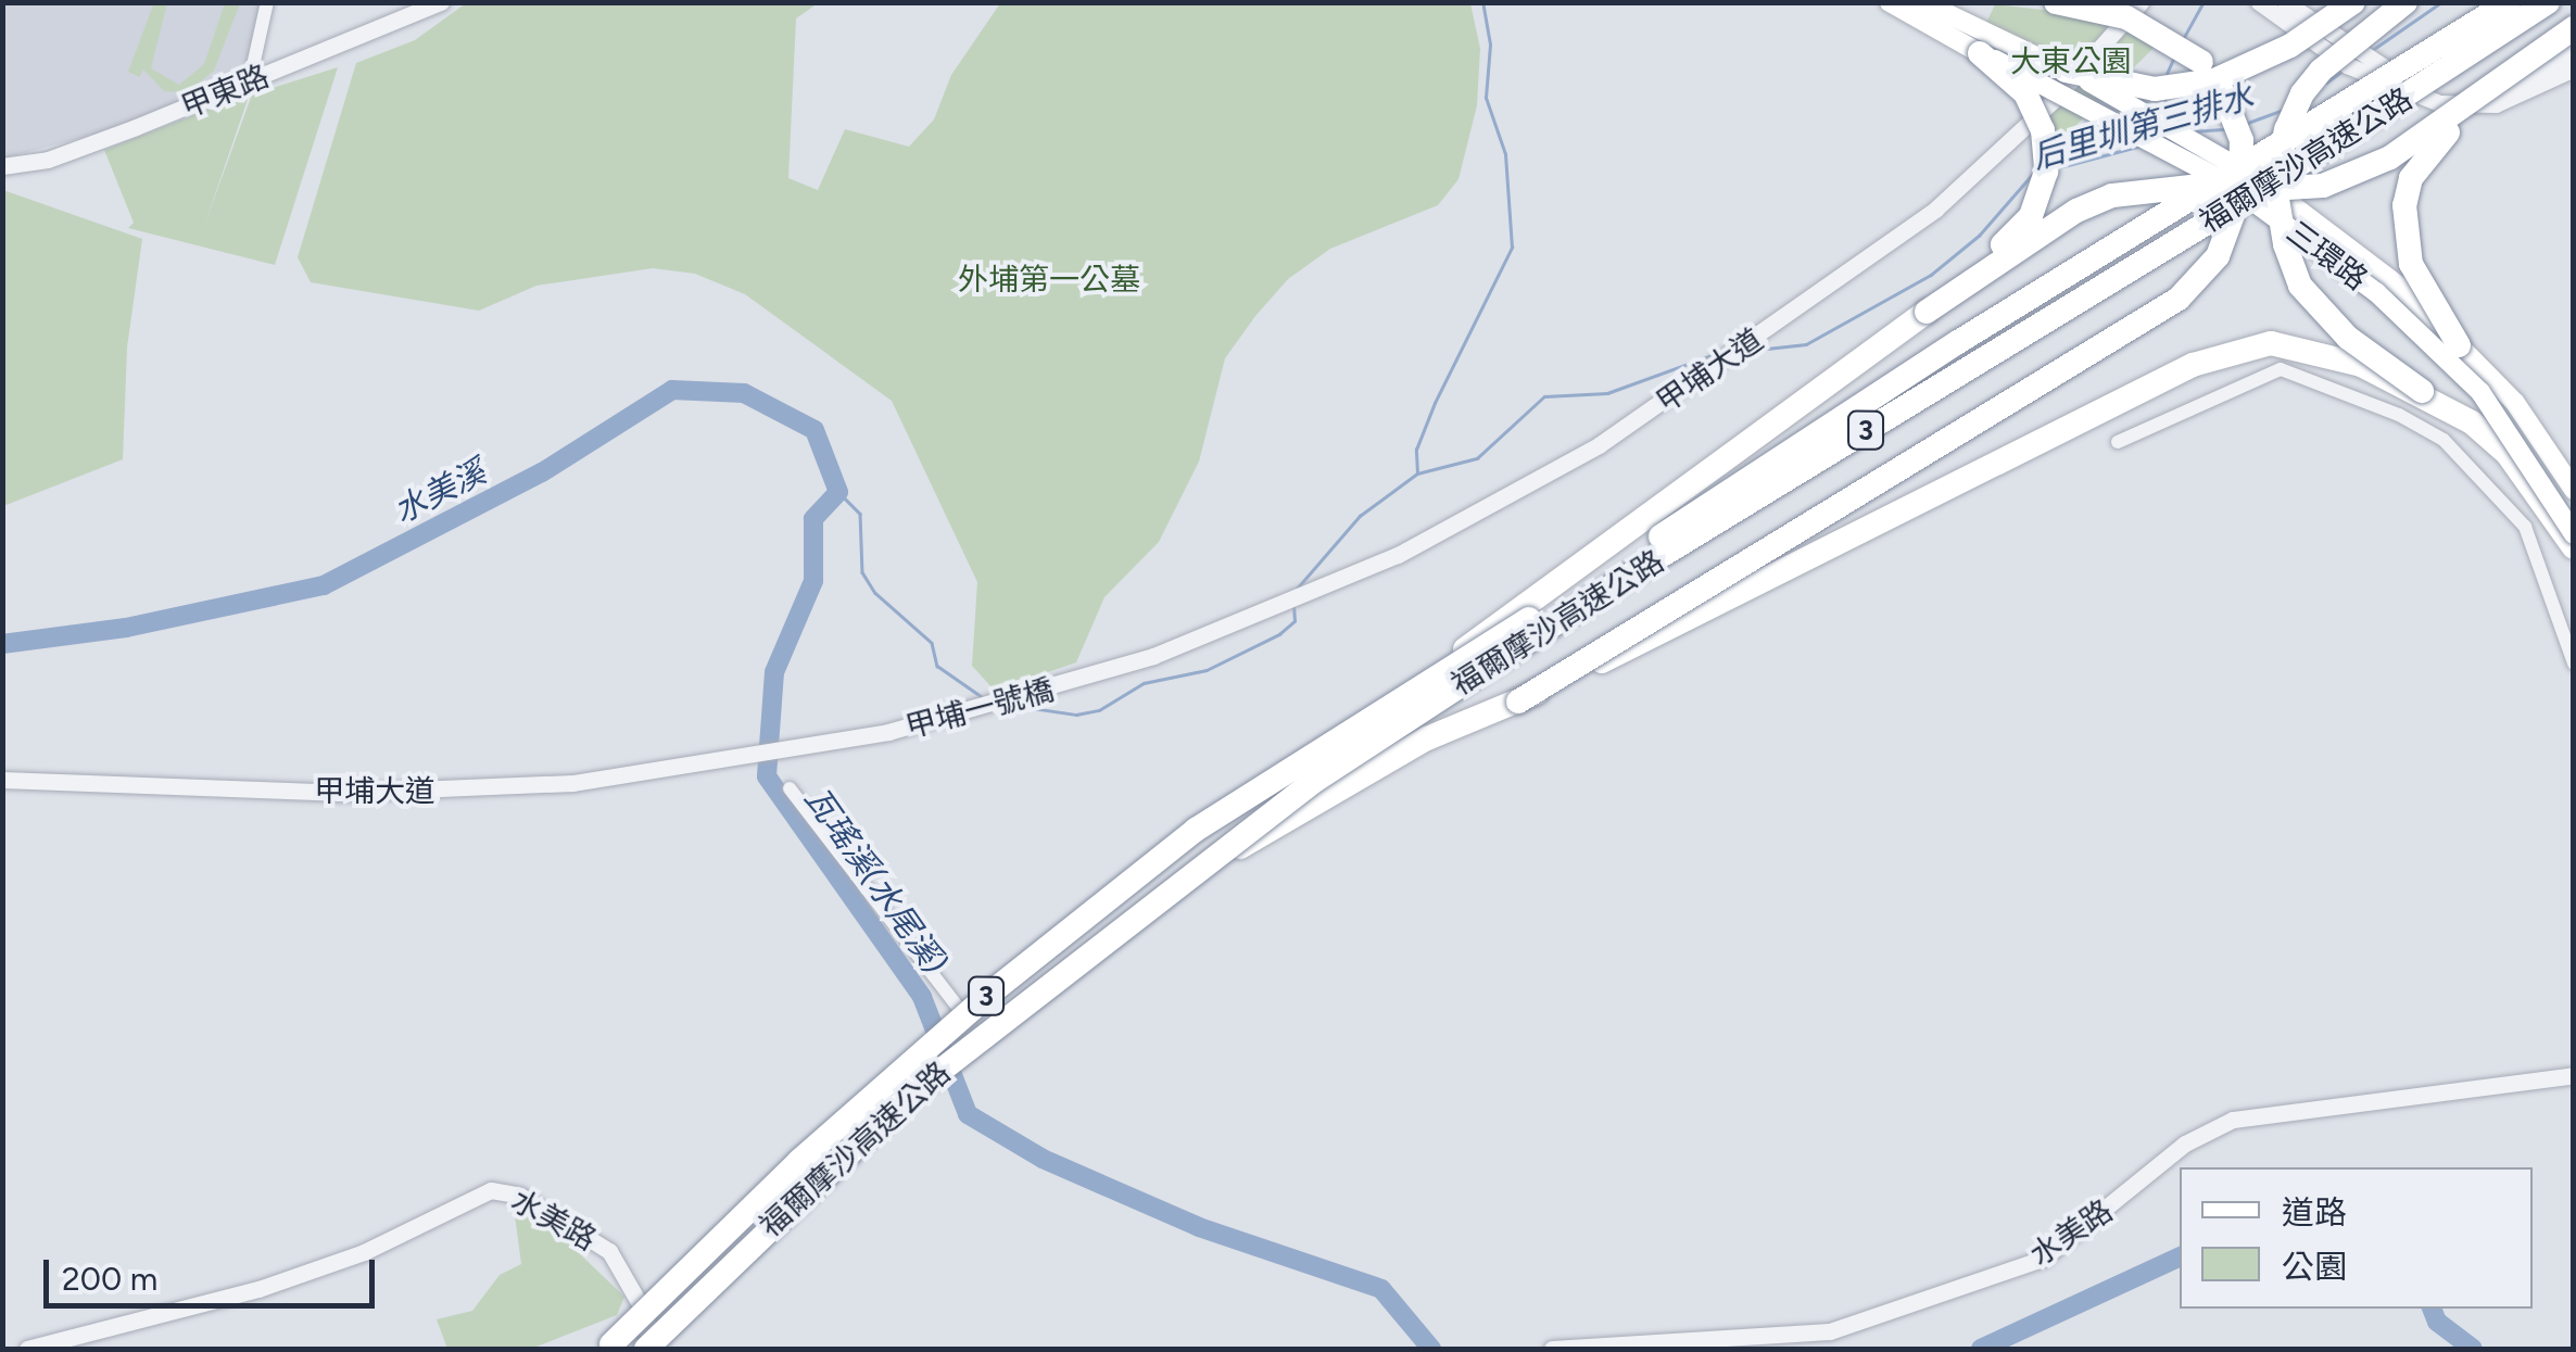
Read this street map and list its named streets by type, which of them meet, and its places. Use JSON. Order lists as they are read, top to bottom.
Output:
{
  "streets": {
    "highway": ["福爾摩沙高速公路", "3"],
    "main road": ["三環路"],
    "street": [
      "甲東路",
      "甲埔大道",
      "甲埔一號橋",
      "水美路"
    ]
  },
  "crossings": [
    ["福爾摩沙高速公路", "水美路"],
    ["甲埔大道", "甲埔一號橋"]
  ],
  "water": ["后里圳第三排水", "水美溪", "瓦瑤溪(水尾溪)"],
  "parks": ["大東公園", "外埔第一公墓"],
  "legend": ["道路", "公園"],
  "scale_bar": "200 m"
}
